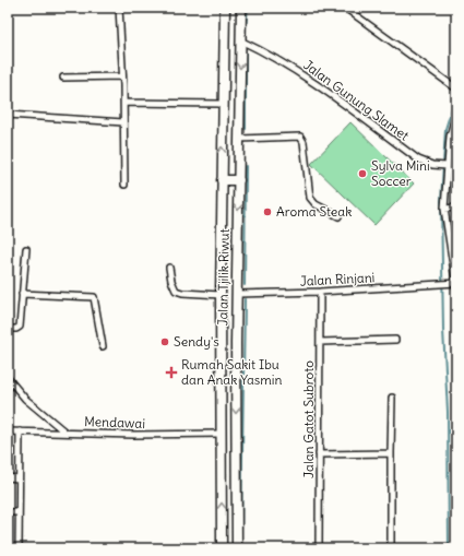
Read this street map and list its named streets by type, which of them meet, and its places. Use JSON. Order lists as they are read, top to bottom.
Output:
{
  "streets": {
    "highway": ["Jalan Tjilik Riwut"],
    "street": [
      "Jalan Gunung Slamet",
      "Jalan Rinjani",
      "Jalan Gatot Subroto",
      "Mendawai"
    ]
  },
  "crossings": [
    ["Jalan Gunung Slamet", "Jalan Tjilik Riwut"],
    ["Jalan Tjilik Riwut", "Jalan Rinjani"],
    ["Jalan Tjilik Riwut", "Mendawai"],
    ["Jalan Rinjani", "Jalan Gatot Subroto"]
  ],
  "places": {
    "other": ["Sylva Mini Soccer", "Aroma Steak", "Sendy's"],
    "health": ["Rumah Sakit Ibu dan Anak Yasmin"]
  }
}
